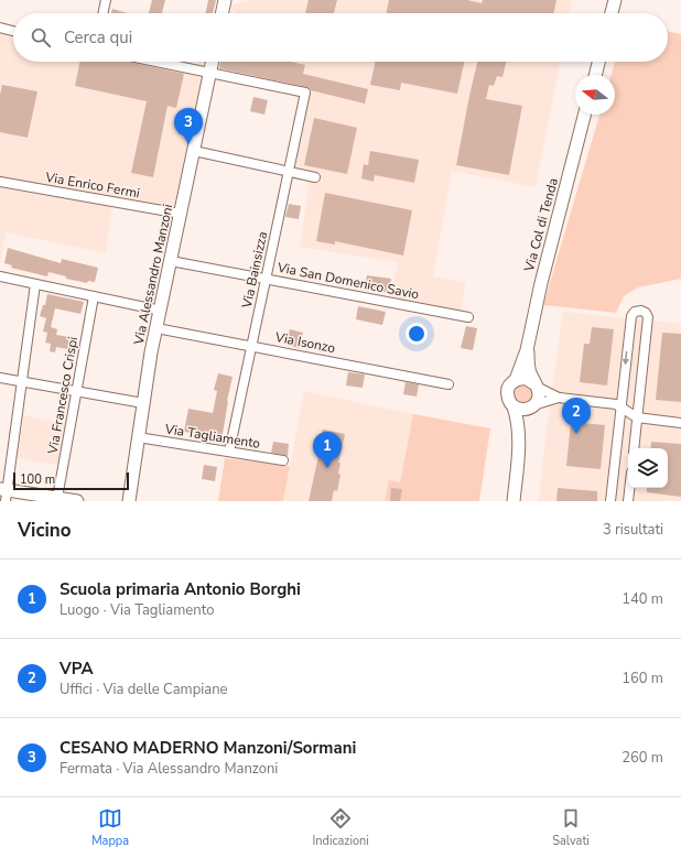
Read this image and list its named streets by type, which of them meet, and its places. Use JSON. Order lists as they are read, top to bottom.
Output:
{
  "streets": {
    "main road": ["Via Col di Tenda", "Via Alessandro Manzoni"],
    "street": [
      "Via Enrico Fermi",
      "Via Bainsizza",
      "Via San Domenico Savio",
      "Via Isonzo",
      "Via Francesco Crispi",
      "Via Tagliamento"
    ]
  },
  "crossings": [
    ["Via Enrico Fermi", "Via Alessandro Manzoni"],
    ["Via Bainsizza", "Via Alessandro Manzoni"],
    ["Via Bainsizza", "Via San Domenico Savio"],
    ["Via Bainsizza", "Via Isonzo"],
    ["Via Bainsizza", "Via Tagliamento"],
    ["Via Alessandro Manzoni", "Via San Domenico Savio"],
    ["Via Alessandro Manzoni", "Via Isonzo"],
    ["Via Alessandro Manzoni", "Via Tagliamento"]
  ],
  "scale_bar": "100 m",
  "north": "left",
  "page": {
    "search": "Cerca qui",
    "pins": ["3", "2", "1"],
    "scale": "100 m",
    "heading": ["Vicino", "3 risultati"],
    "list": [
      {
        "mark": "1",
        "name": "Scuola primaria Antonio Borghi",
        "note": "Luogo · Via Tagliamento",
        "value": "140 m"
      },
      {
        "mark": "2",
        "name": "VPA",
        "note": "Uffici · Via delle Campiane",
        "value": "160 m"
      },
      {
        "mark": "3",
        "name": "CESANO MADERNO Manzoni/Sormani",
        "note": "Fermata · Via Alessandro Manzoni",
        "value": "260 m"
      }
    ],
    "nav": ["Mappa", "Indicazioni", "Salvati"]
  }
}
